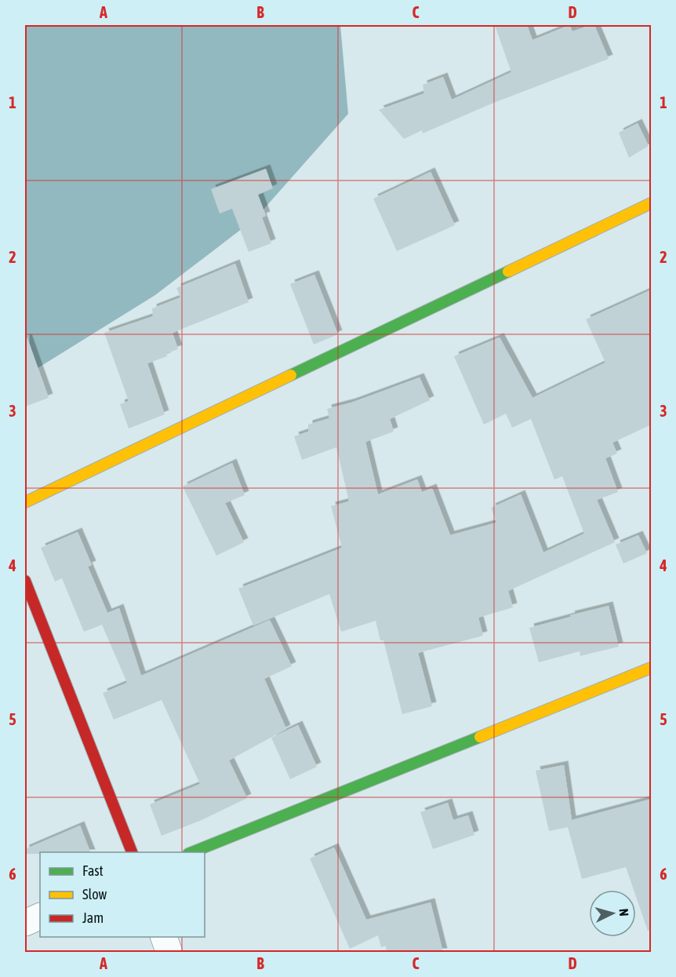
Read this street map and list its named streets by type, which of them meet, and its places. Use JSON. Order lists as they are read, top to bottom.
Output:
{
  "legend": ["Fast", "Slow", "Jam"],
  "north": "right",
  "grid": {
    "columns": [
      "A",
      "B",
      "C",
      "D"
    ],
    "rows": [
      "1",
      "2",
      "3",
      "4",
      "5",
      "6"
    ]
  }
}
